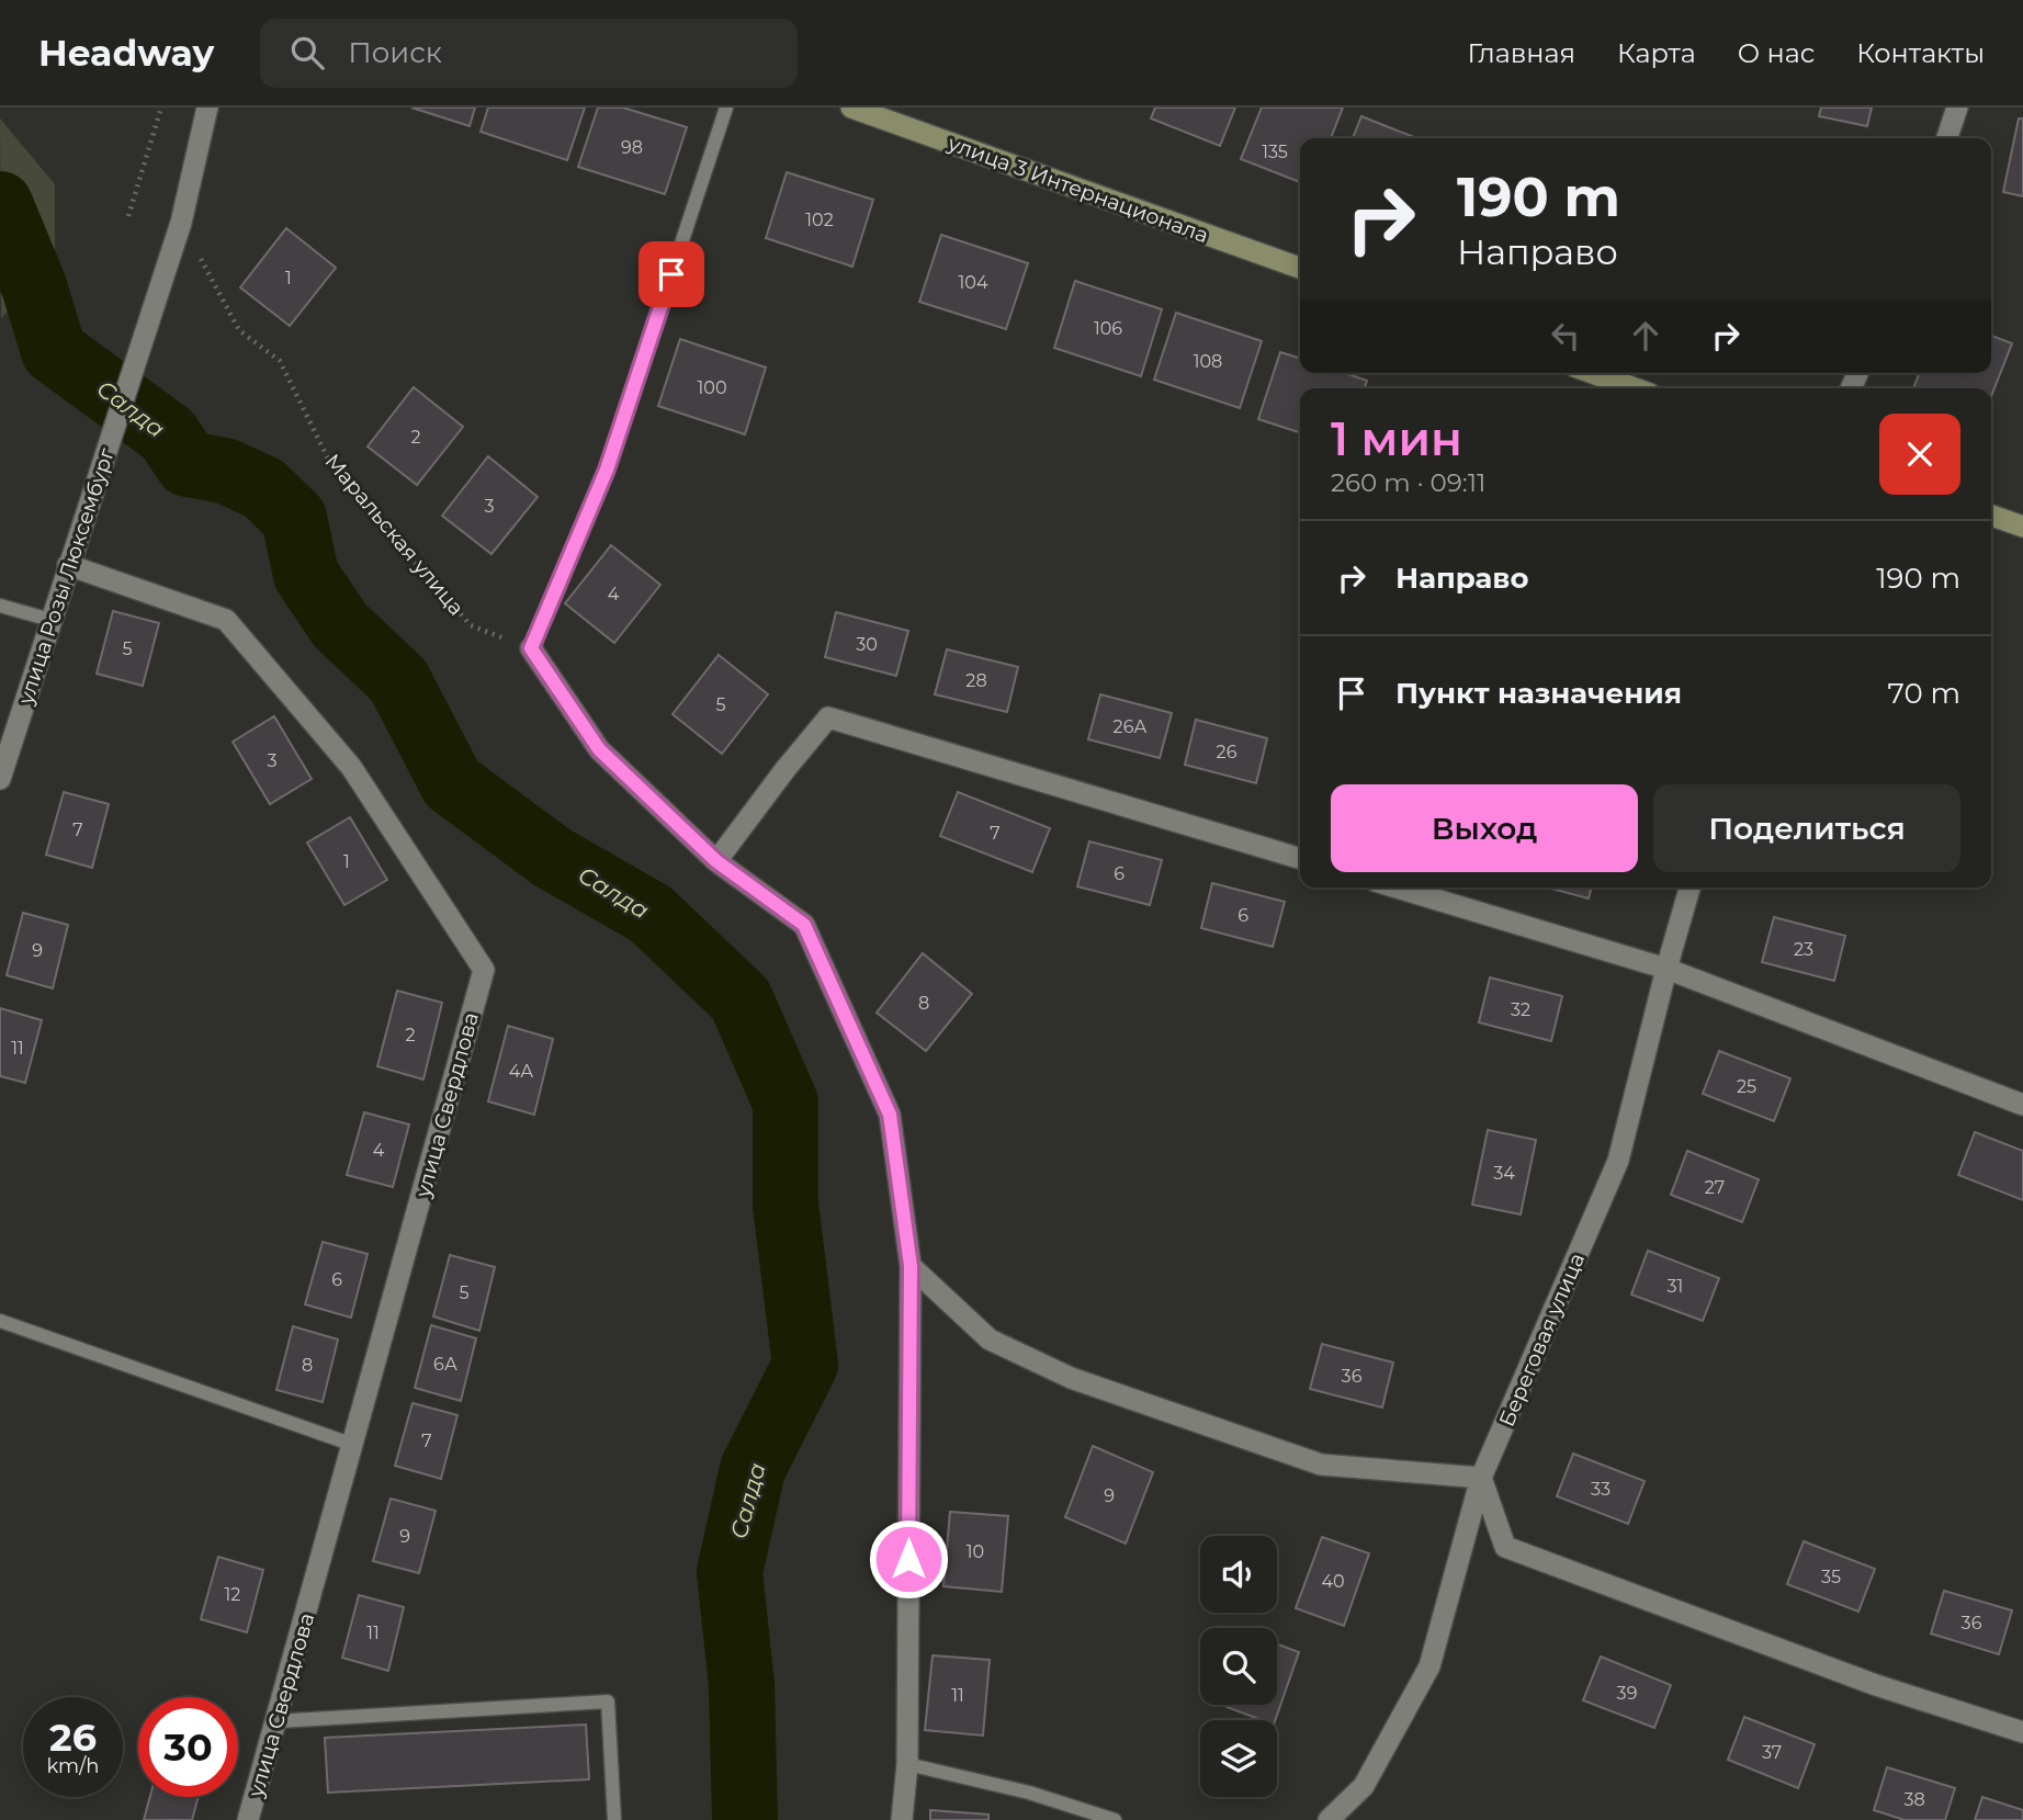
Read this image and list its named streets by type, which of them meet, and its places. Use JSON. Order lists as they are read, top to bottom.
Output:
{
  "streets": {
    "main road": ["улица 3 Интернационала"],
    "street": ["улица Розы Люксембург", "улица Свердлова", "Береговая улица"],
    "path": ["Маральская улица"]
  },
  "crossings": [
    ["Маральская улица", "улица Розы Люксембург"],
    ["улица Розы Люксембург", "улица Свердлова"]
  ],
  "water": ["Салда"],
  "house_numbers": [
    "98",
    "135",
    "102",
    "1",
    "104",
    "106",
    "108",
    "100",
    "2",
    "3",
    "4",
    "30",
    "5",
    "28",
    "5",
    "26А",
    "26",
    "3",
    "7",
    "7",
    "1",
    "6",
    "6",
    "23",
    "9",
    "8",
    "32",
    "2",
    "11",
    "4А",
    "25",
    "4",
    "34",
    "27",
    "6",
    "31",
    "5",
    "6А",
    "8",
    "36",
    "7",
    "33",
    "9",
    "9",
    "10",
    "35",
    "40",
    "12",
    "36",
    "11",
    "39",
    "11",
    "37",
    "38"
  ],
  "page": {
    "header": "Headway",
    "search": "Поиск",
    "nav": [
      "Главная",
      "Карта",
      "О нас",
      "Контакты"
    ],
    "turn": ["190 m", "Направо"],
    "heading": ["1 мин", "260 m · 09:11"],
    "list": [
      {
        "name": "Направо",
        "value": "190 m"
      },
      {
        "name": "Пункт назначения",
        "value": "70 m"
      }
    ],
    "buttons": ["Выход", "Поделиться"],
    "speed": "26 km/h",
    "limit": "30"
  }
}
